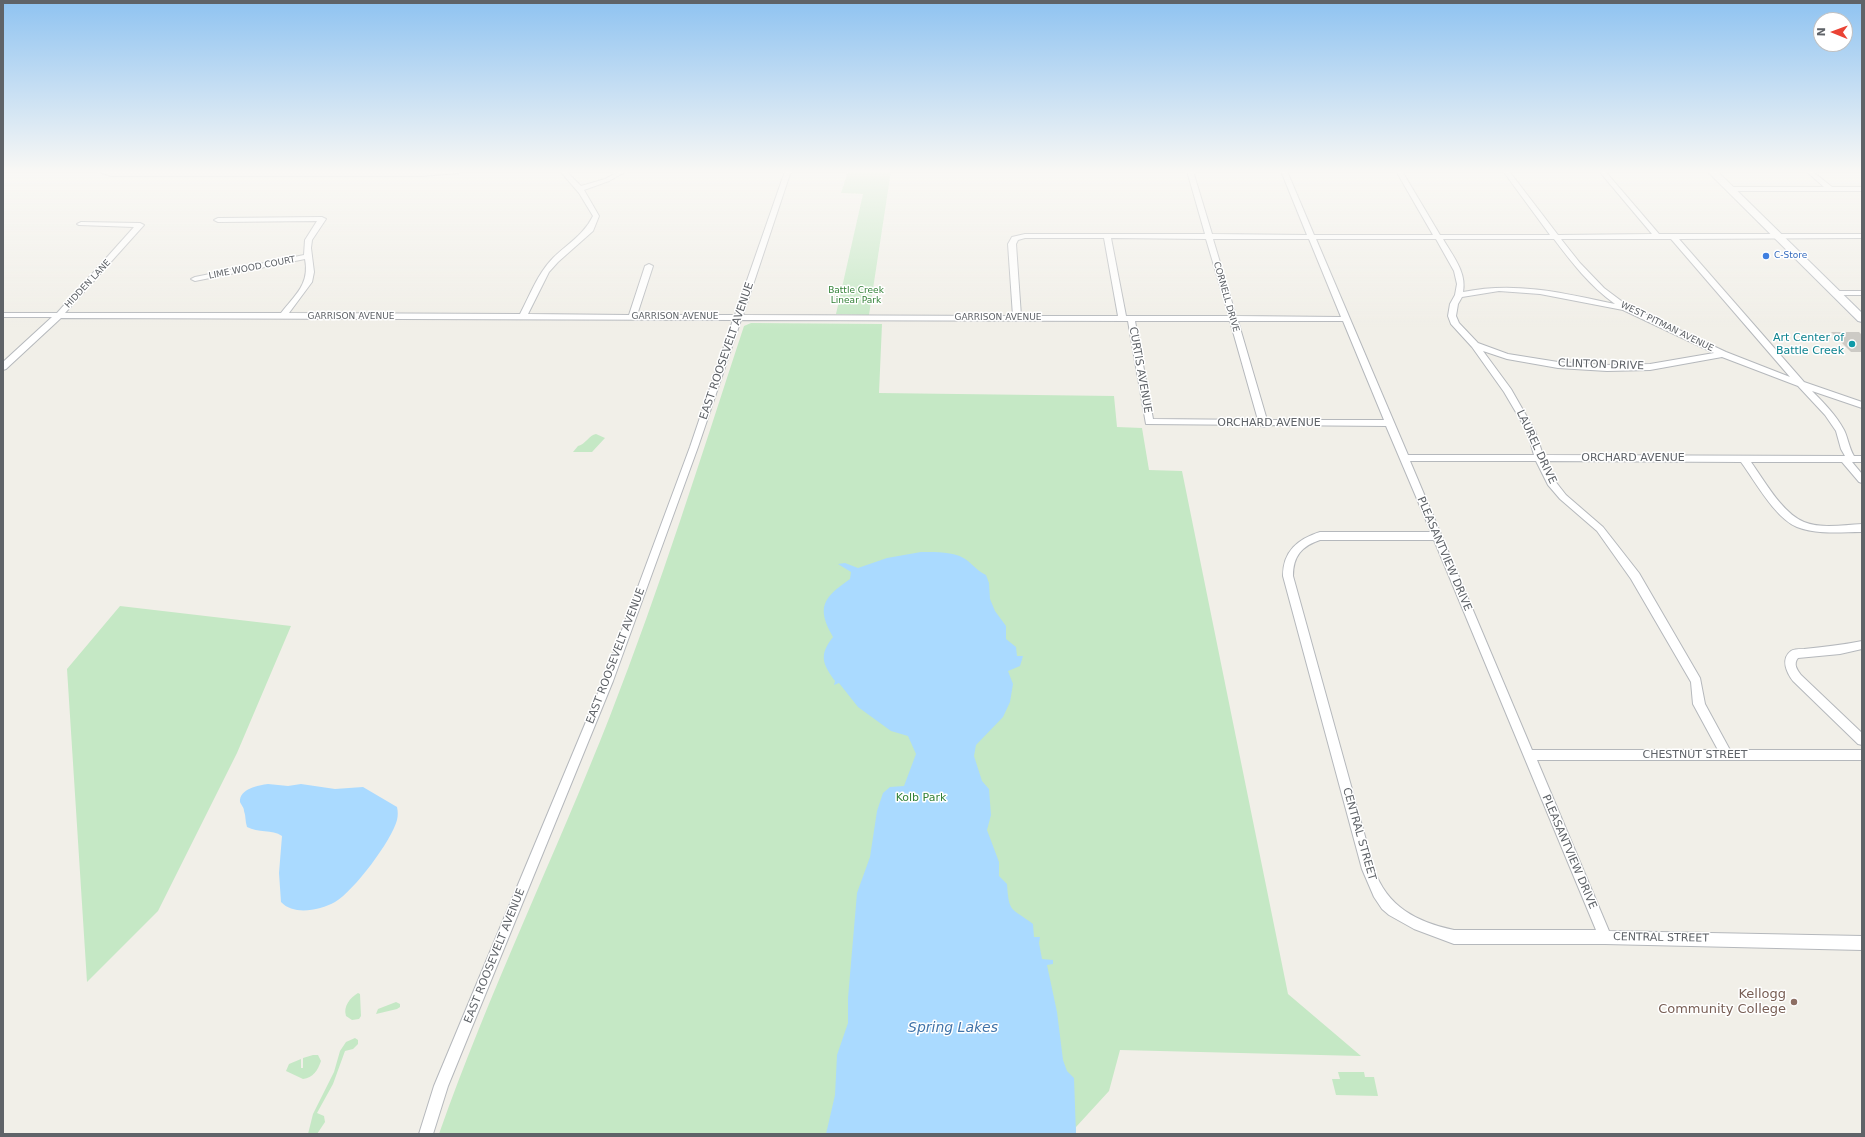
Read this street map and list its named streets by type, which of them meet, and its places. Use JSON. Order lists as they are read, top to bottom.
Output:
{
  "streets": {
    "street": [
      "LIME WOOD COURT",
      "HIDDEN LANE",
      "CORNELL DRIVE",
      "GARRISON AVENUE",
      "WEST PITMAN AVENUE",
      "EAST ROOSEVELT AVENUE",
      "CLINTON DRIVE",
      "CURTIS AVENUE",
      "ORCHARD AVENUE",
      "LAUREL DRIVE",
      "PLEASANTVIEW DRIVE",
      "CHESTNUT STREET",
      "CENTRAL STREET"
    ]
  },
  "crossings": [
    ["HIDDEN LANE", "GARRISON AVENUE"],
    ["CORNELL DRIVE", "GARRISON AVENUE"],
    ["CORNELL DRIVE", "ORCHARD AVENUE"],
    ["GARRISON AVENUE", "EAST ROOSEVELT AVENUE"],
    ["GARRISON AVENUE", "CURTIS AVENUE"],
    ["GARRISON AVENUE", "PLEASANTVIEW DRIVE"],
    ["WEST PITMAN AVENUE", "CLINTON DRIVE"],
    ["CLINTON DRIVE", "LAUREL DRIVE"],
    ["CURTIS AVENUE", "ORCHARD AVENUE"],
    ["ORCHARD AVENUE", "LAUREL DRIVE"],
    ["ORCHARD AVENUE", "PLEASANTVIEW DRIVE"],
    ["LAUREL DRIVE", "CHESTNUT STREET"],
    ["PLEASANTVIEW DRIVE", "CHESTNUT STREET"],
    ["PLEASANTVIEW DRIVE", "CENTRAL STREET"]
  ],
  "water": ["Spring Lakes"],
  "parks": ["Battle Creek Linear Park", "Kolb Park"],
  "places": ["C-Store", "Art Center of Battle Creek", "Kellogg Community College"],
  "north": "left"
}
